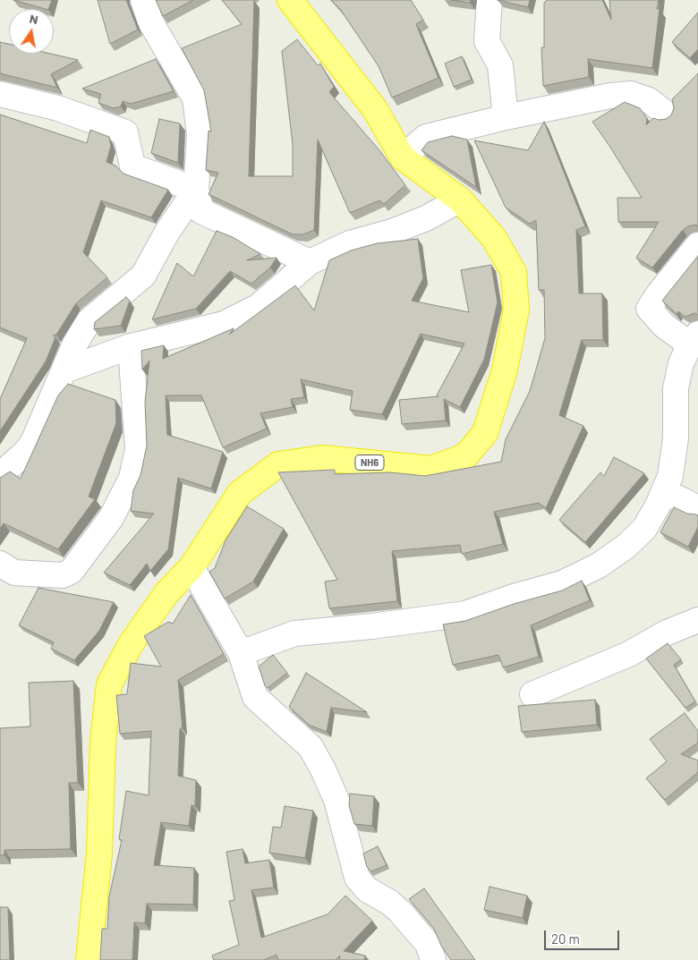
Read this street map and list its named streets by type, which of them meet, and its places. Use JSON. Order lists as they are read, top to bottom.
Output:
{
  "streets": {
    "highway": ["NH6"]
  },
  "scale_bar": "20 m",
  "north": "top"
}
